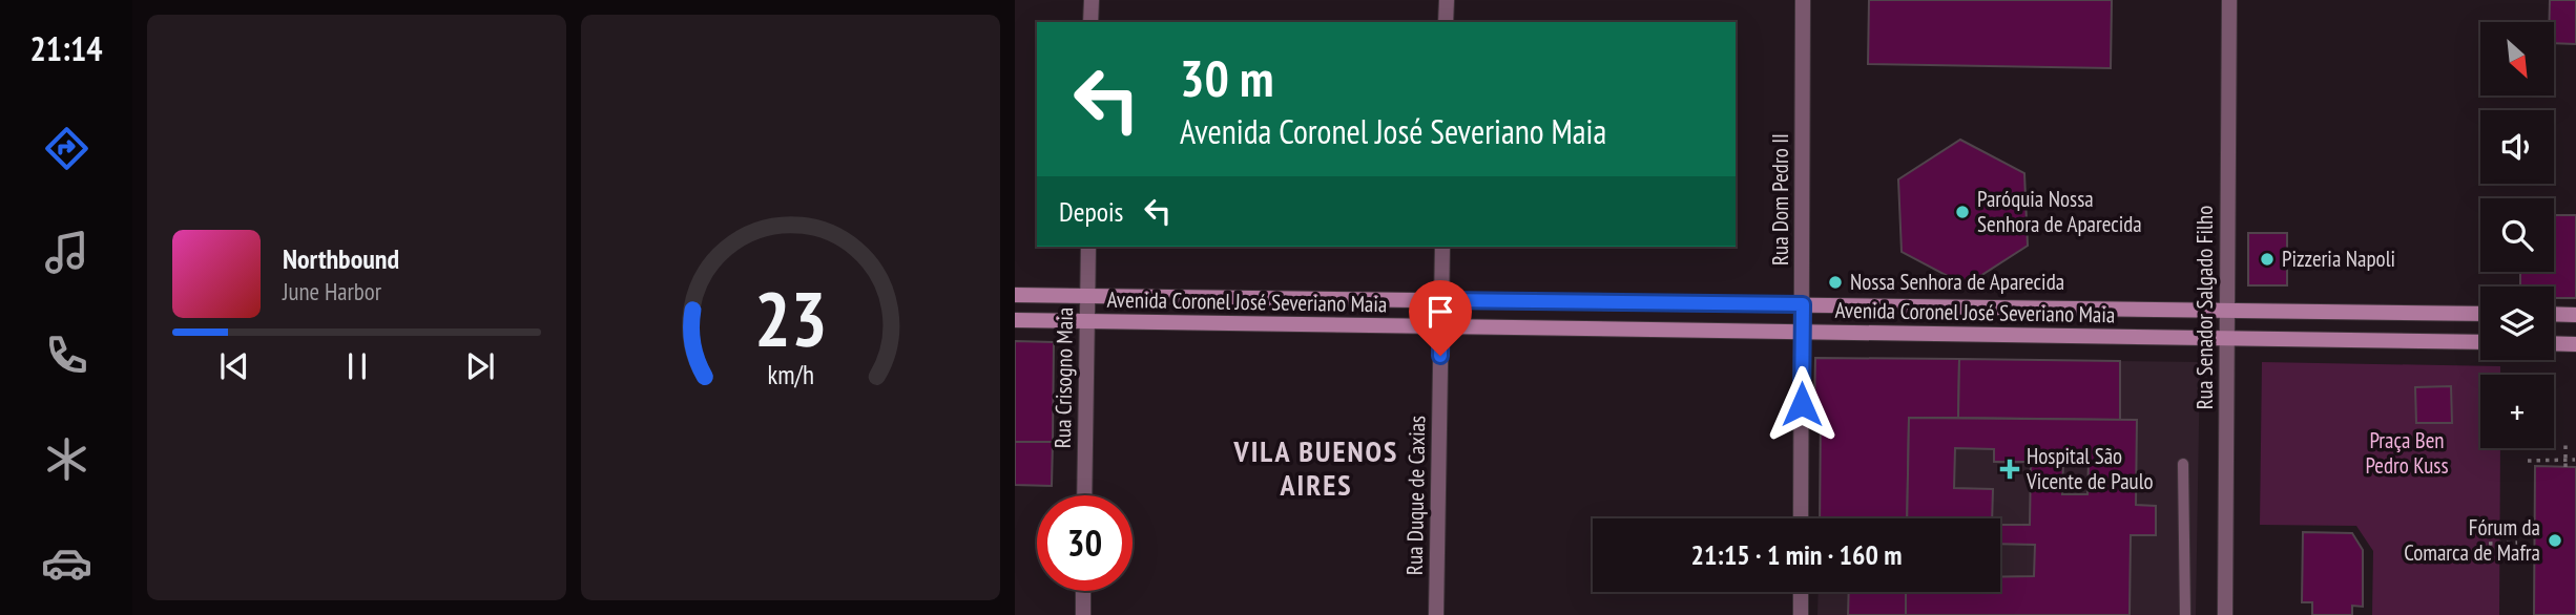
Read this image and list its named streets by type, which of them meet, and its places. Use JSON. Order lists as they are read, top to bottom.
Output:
{
  "streets": {
    "main road": ["Avenida Coronel José Severiano Maia"],
    "street": [
      "Rua Dom Pedro II",
      "Rua Senador Salgado Filho",
      "Rua Crisogno Maia",
      "Rua Duque de Caxias"
    ]
  },
  "crossings": [
    ["Rua Dom Pedro II", "Avenida Coronel José Severiano Maia"],
    ["Avenida Coronel José Severiano Maia", "Rua Senador Salgado Filho"],
    ["Avenida Coronel José Severiano Maia", "Rua Crisogno Maia"],
    ["Avenida Coronel José Severiano Maia", "Rua Duque de Caxias"]
  ],
  "districts": ["VILA BUENOS AIRES"],
  "parks": ["Praça Ben Pedro Kuss"],
  "places": {
    "other": [
      "Paróquia Nossa Senhora de Aparecida",
      "Pizzeria Napoli",
      "Nossa Senhora de Aparecida",
      "Fórum da Comarca de Mafra"
    ],
    "health": ["Hospital São Vicente de Paulo"]
  },
  "north": "bottom right",
  "page": {
    "tabs": "21:14",
    "map_buttons": "+",
    "turn": ["30 m", "Avenida Coronel José Severiano Maia"],
    "then": "Depois",
    "song": ["Northbound", "June Harbor"],
    "limit": "30",
    "trip": "21:15 · 1 min · 160 m",
    "gauge": ["23", "km/h"]
  }
}
